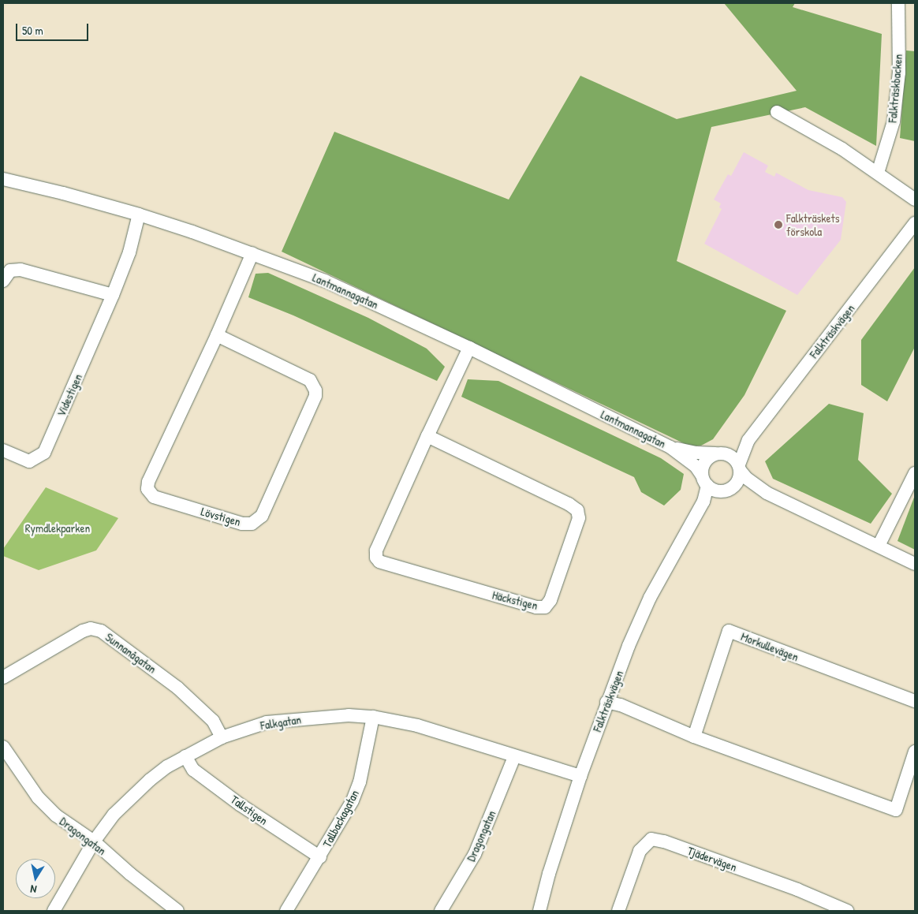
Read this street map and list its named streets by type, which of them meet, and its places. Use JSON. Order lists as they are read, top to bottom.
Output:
{
  "streets": {
    "street": [
      "Falkträskbacken",
      "Lantmannagatan",
      "Falkträskvägen",
      "Videstigen",
      "Lövstigen",
      "Häckstigen",
      "Morkullevägen",
      "Sunnanågatan",
      "Falkgatan",
      "Tallstigen",
      "Tallbackagatan",
      "Dragongatan",
      "Tjädervägen"
    ]
  },
  "crossings": [
    ["Lantmannagatan", "Falkträskvägen"],
    ["Lantmannagatan", "Videstigen"],
    ["Lantmannagatan", "Lövstigen"],
    ["Lantmannagatan", "Häckstigen"],
    ["Falkträskvägen", "Falkgatan"],
    ["Sunnanågatan", "Falkgatan"],
    ["Falkgatan", "Tallstigen"],
    ["Falkgatan", "Tallbackagatan"],
    ["Falkgatan", "Dragongatan"],
    ["Tallstigen", "Tallbackagatan"]
  ],
  "parks": ["Rymdlekparken"],
  "places": ["Falkträskets förskola"],
  "scale_bar": "50 m",
  "north": "bottom"
}
